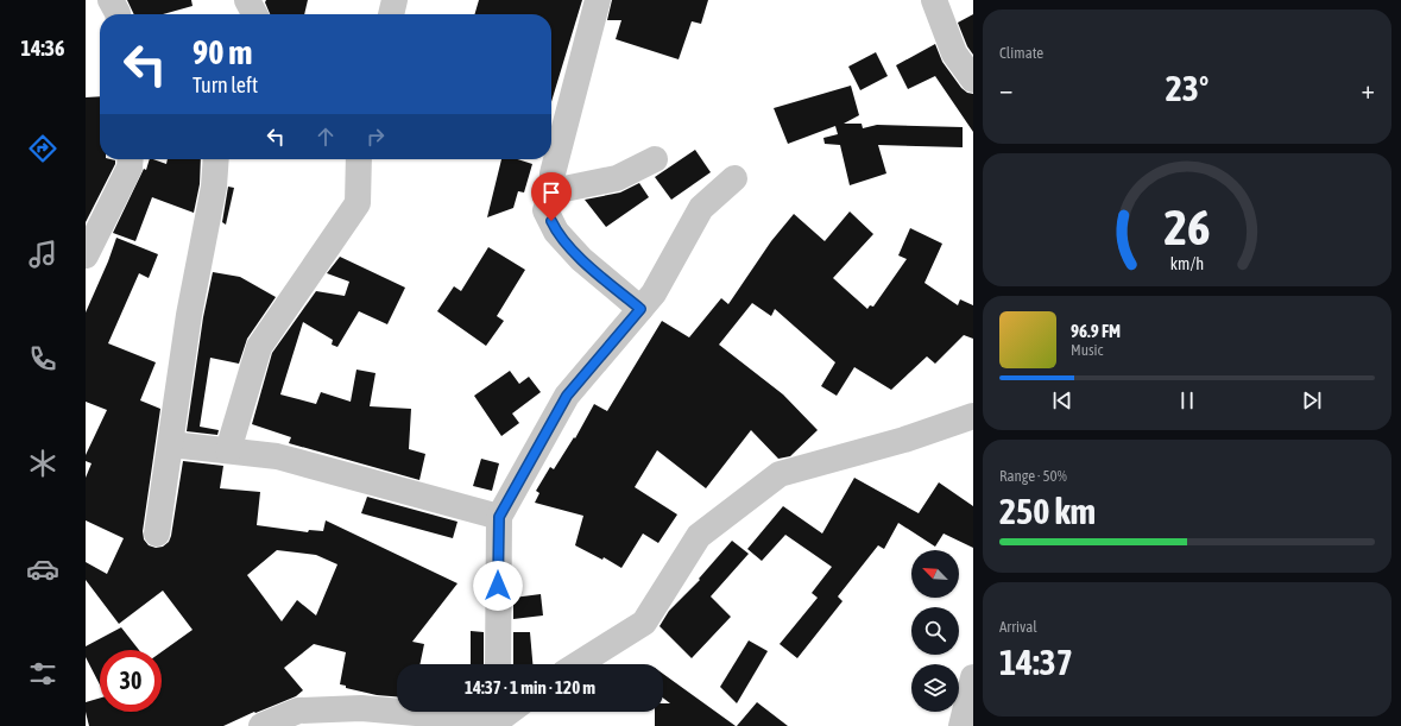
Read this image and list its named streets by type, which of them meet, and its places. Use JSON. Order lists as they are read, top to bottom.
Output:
{
  "north": "top left",
  "page": {
    "tabs": "14:36",
    "tile": [
      "Climate",
      ["Range · 50%", "250 km"],
      ["Arrival", "14:37"]
    ],
    "turn": ["90 m", "Turn left"],
    "heat": ["−", "23°", "+"],
    "song": ["96.9 FM", "Music"],
    "limit": "30",
    "trip": "14:37 · 1 min · 120 m",
    "gauge": ["26", "km/h"]
  }
}
